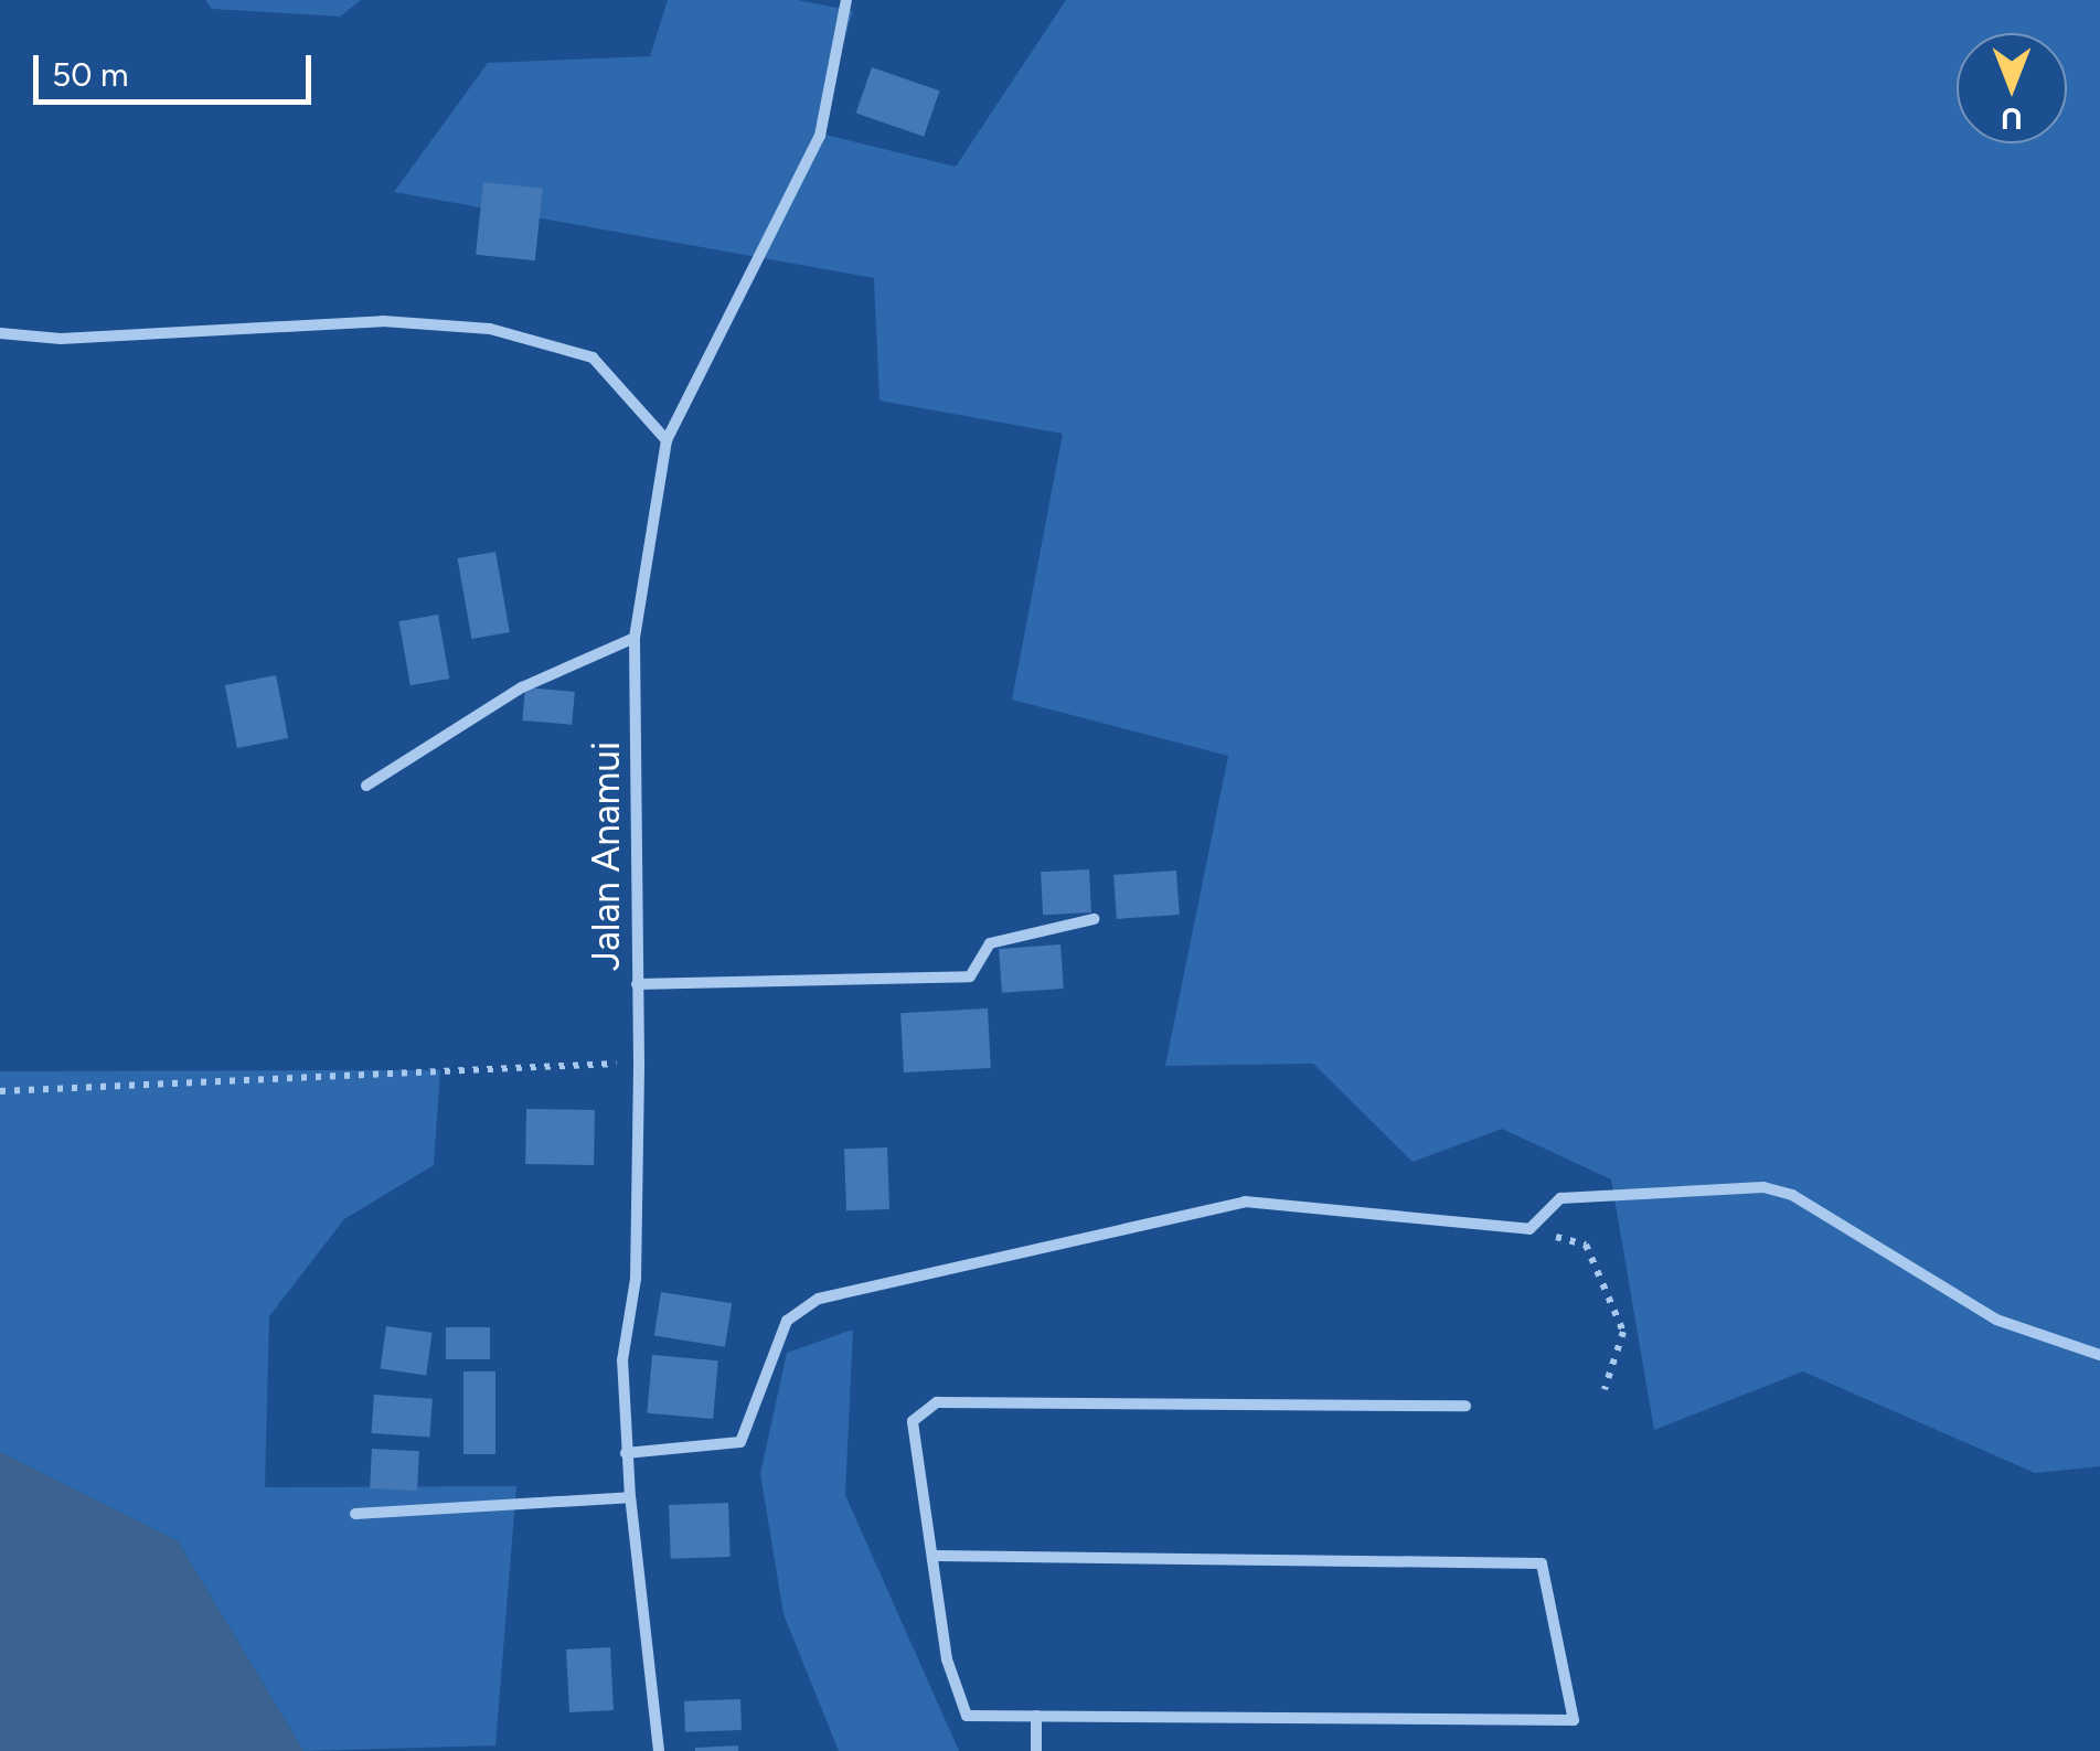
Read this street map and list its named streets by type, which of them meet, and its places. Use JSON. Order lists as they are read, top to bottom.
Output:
{
  "streets": {
    "street": ["Jalan Anamui"]
  },
  "scale_bar": "50 m",
  "north": "bottom"
}
